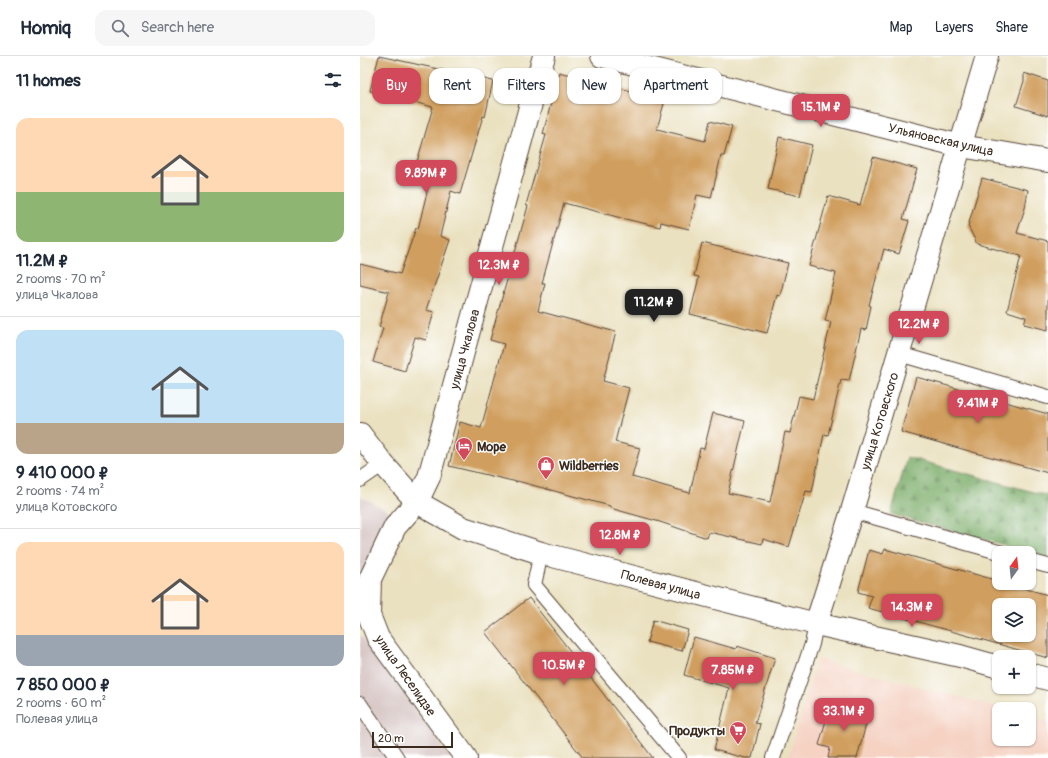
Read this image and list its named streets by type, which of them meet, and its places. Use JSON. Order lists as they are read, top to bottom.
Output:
{
  "streets": {
    "street": [
      "Ульяновская улица",
      "улица Чкалова",
      "улица Котовского",
      "Полевая улица",
      "улица Леселидзе"
    ]
  },
  "crossings": [
    ["Ульяновская улица", "улица Котовского"],
    ["улица Чкалова", "Полевая улица"],
    ["улица Чкалова", "улица Леселидзе"],
    ["улица Котовского", "Полевая улица"],
    ["Полевая улица", "улица Леселидзе"]
  ],
  "places": {
    "hotel": ["Море"],
    "shop": ["Wildberries"],
    "supermarket": ["Продукты"]
  },
  "scale_bar": "20 m",
  "north": "top",
  "page": {
    "header": "Homiq",
    "search": "Search here",
    "nav": ["Map", "Layers", "Share"],
    "heading": "11 homes",
    "chip": [
      "Buy",
      "Rent",
      "Filters",
      "New",
      "Apartment"
    ],
    "price": [
      "15.1M ₽",
      "9.89M ₽",
      "12.3M ₽",
      "11.2M ₽",
      "12.2M ₽",
      "9.41M ₽",
      "12.8M ₽",
      "14.3M ₽",
      "10.5M ₽",
      "7.85M ₽",
      "33.1M ₽"
    ],
    "list": [
      {
        "name": "11.2M ₽",
        "note": "2 rooms · 70 m² · улица Чкалова"
      },
      {
        "name": "9 410 000 ₽",
        "note": "2 rooms · 74 m² · улица Котовского"
      },
      {
        "name": "7 850 000 ₽",
        "note": "2 rooms · 60 m² · Полевая улица"
      }
    ],
    "map_buttons": ["+", "−"],
    "scale": "20 m"
  }
}
